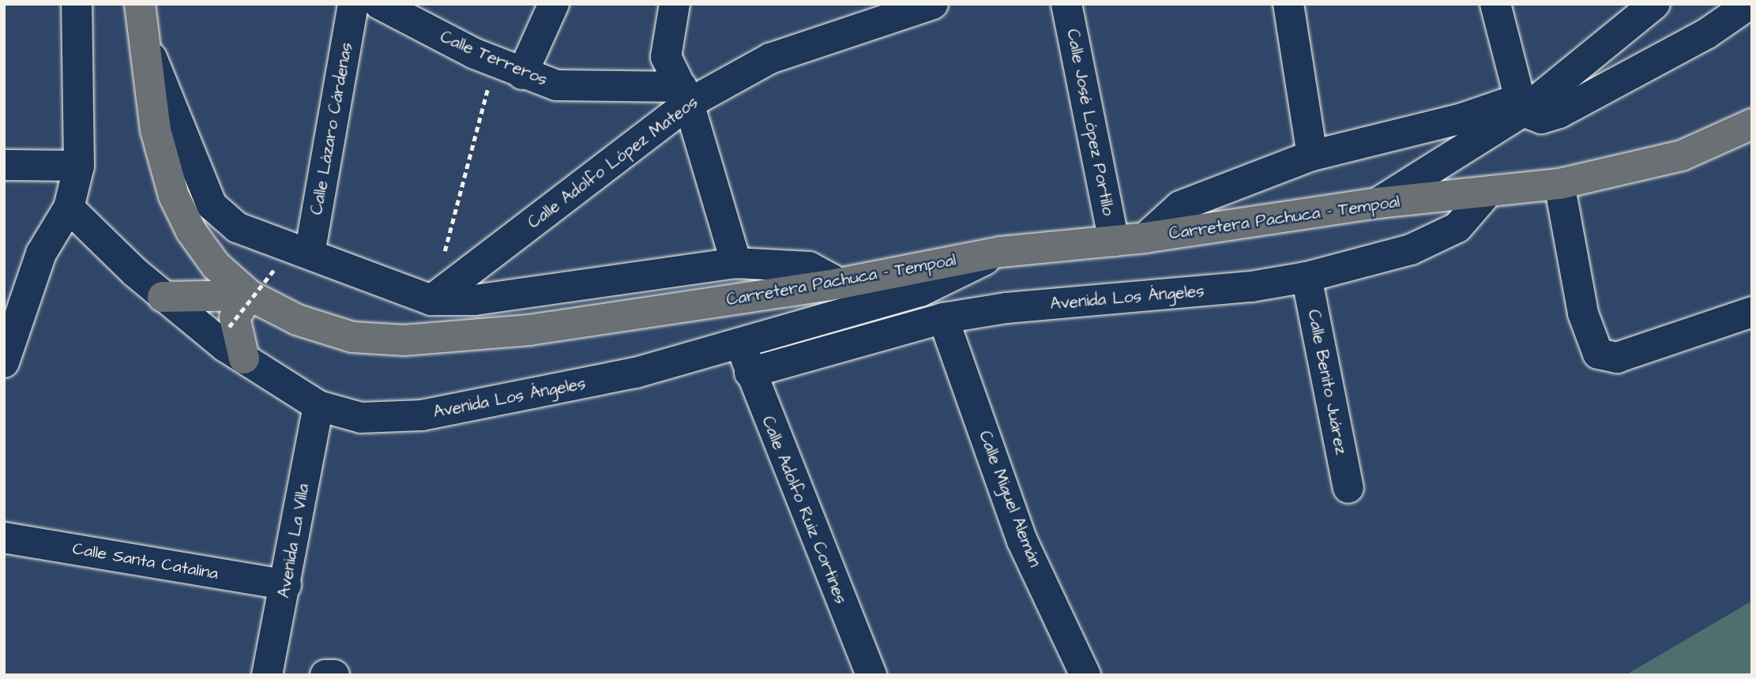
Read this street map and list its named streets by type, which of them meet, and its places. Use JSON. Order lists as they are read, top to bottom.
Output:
{
  "streets": {
    "main road": ["Carretera Pachuca - Tempoal"],
    "street": [
      "Calle Terreros",
      "Calle José López Portillo",
      "Calle Lázaro Cárdenas",
      "Calle Adolfo López Mateos",
      "Avenida Los Ángeles",
      "Calle Benito Juárez",
      "Calle Miguel Alemán",
      "Calle Adolfo Ruiz Cortines",
      "Avenida La Villa",
      "Calle Santa Catalina"
    ]
  },
  "crossings": [
    ["Calle Terreros", "Calle Adolfo López Mateos"],
    ["Calle José López Portillo", "Carretera Pachuca - Tempoal"],
    ["Carretera Pachuca - Tempoal", "Avenida Los Ángeles"],
    ["Avenida Los Ángeles", "Calle Benito Juárez"],
    ["Avenida Los Ángeles", "Calle Miguel Alemán"],
    ["Avenida Los Ángeles", "Calle Adolfo Ruiz Cortines"],
    ["Avenida Los Ángeles", "Avenida La Villa"],
    ["Avenida La Villa", "Calle Santa Catalina"]
  ]
}
